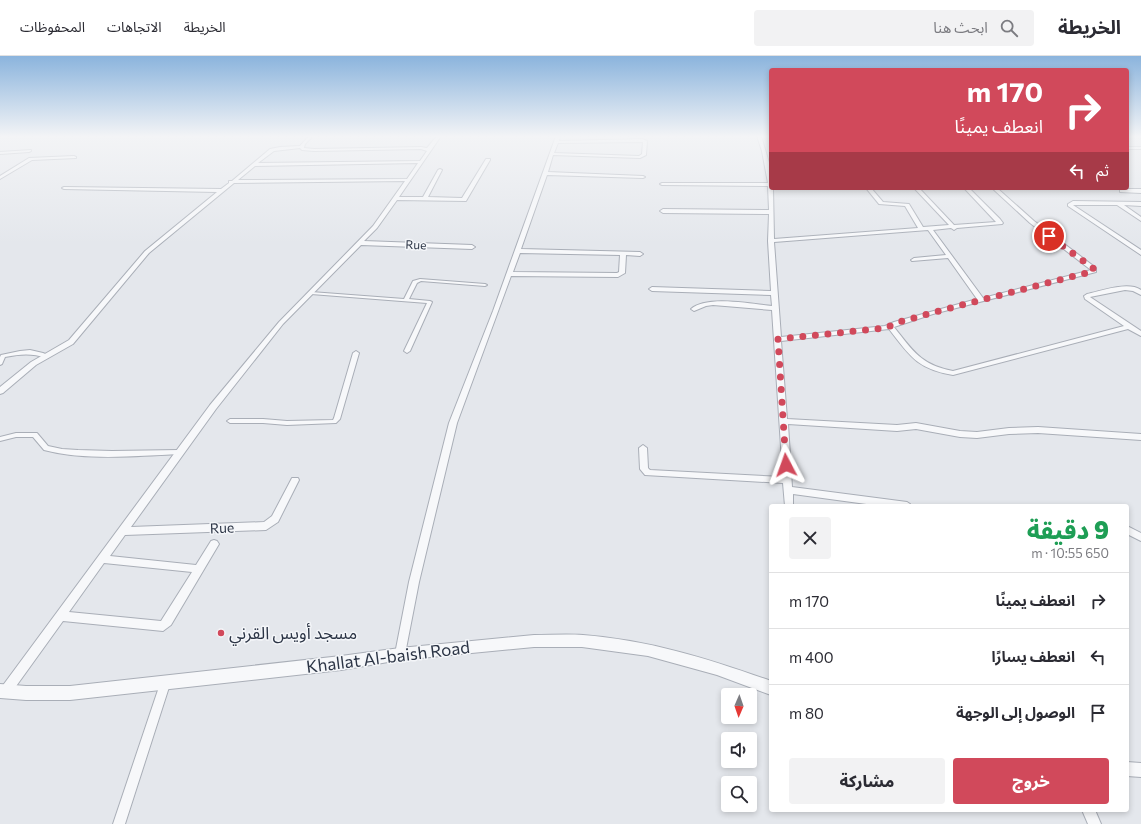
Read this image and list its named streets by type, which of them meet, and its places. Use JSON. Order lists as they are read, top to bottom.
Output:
{
  "streets": {
    "street": ["Rue", "Khallat Al-baish Road"]
  },
  "places": ["مسجد أويس القرني"],
  "north": "bottom",
  "page": {
    "header": "الخريطة",
    "search": "ابحث هنا",
    "nav": ["الخريطة", "الاتجاهات", "المحفوظات"],
    "turn": ["170 m", "انعطف يمينًا"],
    "then": "ثم",
    "heading": ["9 دقيقة", "650 m · 10:55"],
    "list": [
      {
        "name": "انعطف يمينًا",
        "value": "170 m"
      },
      {
        "name": "انعطف يسارًا",
        "value": "400 m"
      },
      {
        "name": "الوصول إلى الوجهة",
        "value": "80 m"
      }
    ],
    "buttons": ["خروج", "مشاركة"]
  }
}
